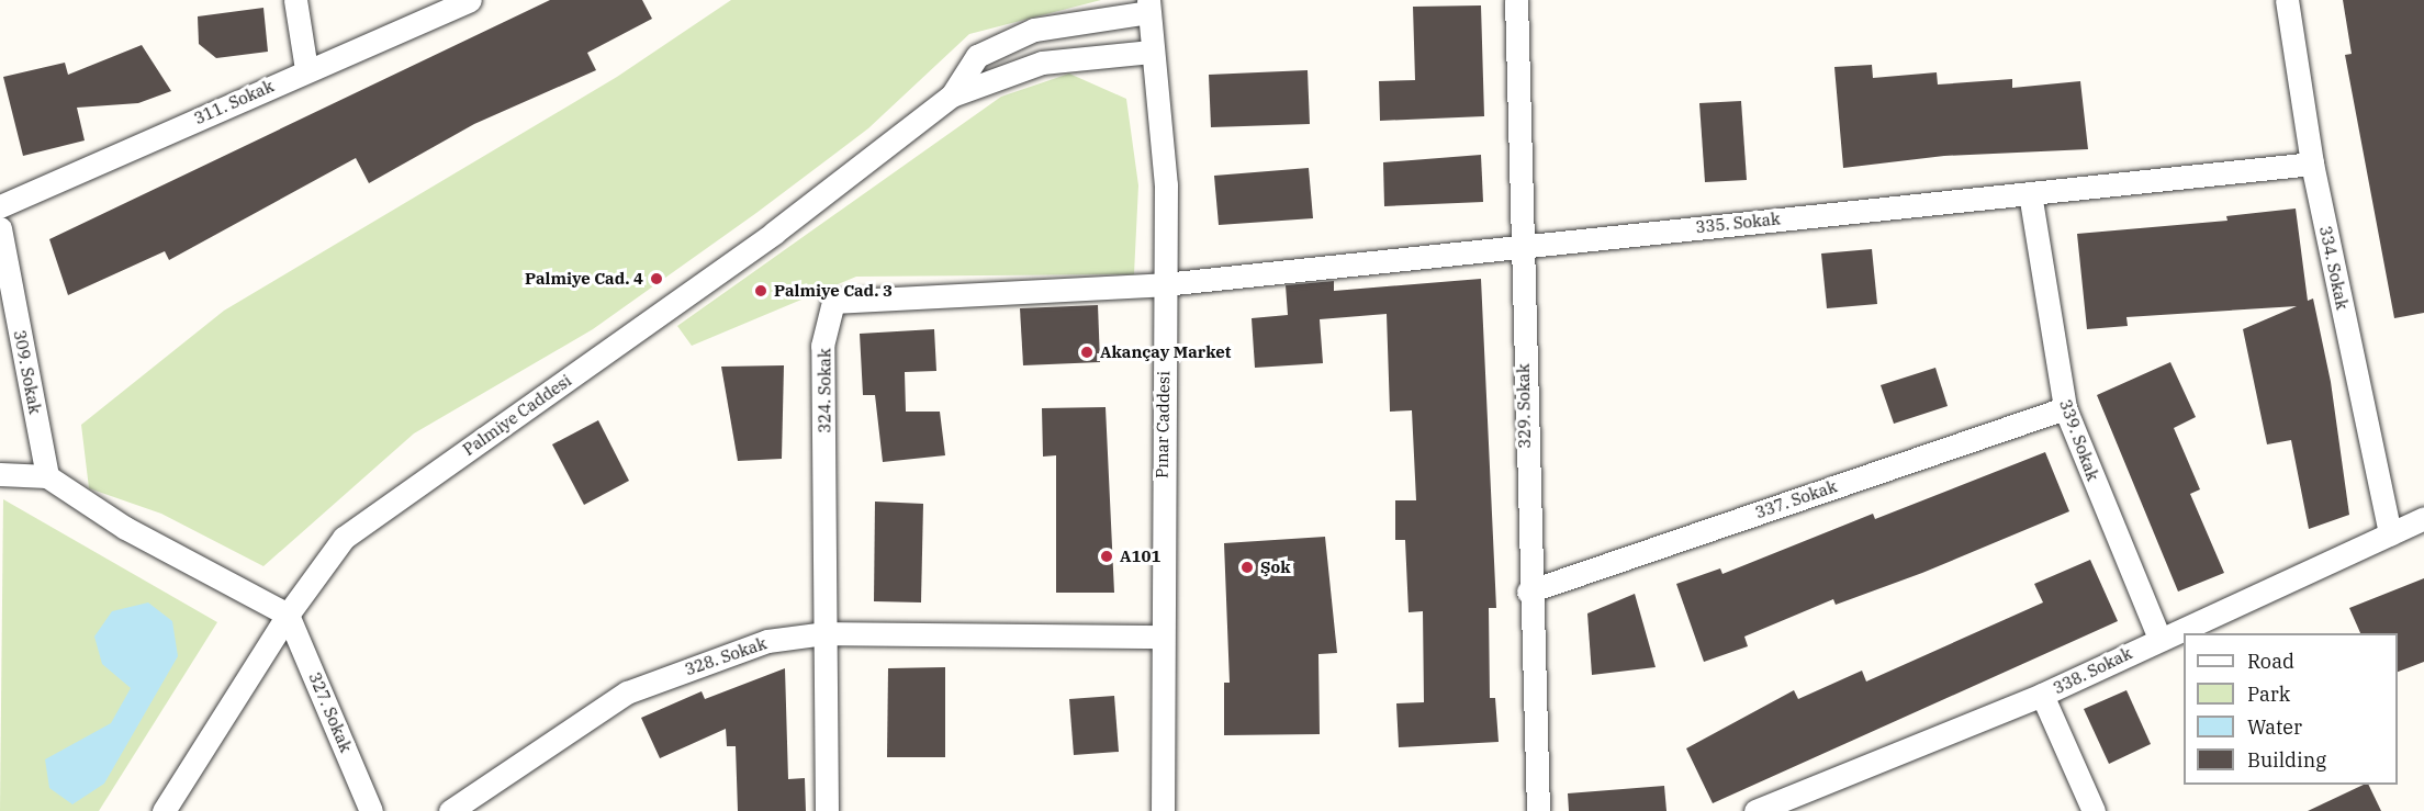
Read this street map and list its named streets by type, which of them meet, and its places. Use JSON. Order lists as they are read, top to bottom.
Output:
{
  "streets": {
    "street": [
      "311. Sokak",
      "335. Sokak",
      "334. Sokak",
      "309. Sokak",
      "324. Sokak",
      "329. Sokak",
      "Palmiye Caddesi",
      "Pınar Caddesi",
      "339. Sokak",
      "337. Sokak",
      "328. Sokak",
      "338. Sokak",
      "327. Sokak"
    ]
  },
  "crossings": [
    ["335. Sokak", "334. Sokak"],
    ["335. Sokak", "324. Sokak"],
    ["335. Sokak", "329. Sokak"],
    ["335. Sokak", "Pınar Caddesi"],
    ["335. Sokak", "339. Sokak"],
    ["334. Sokak", "338. Sokak"],
    ["324. Sokak", "Pınar Caddesi"],
    ["324. Sokak", "328. Sokak"],
    ["329. Sokak", "337. Sokak"],
    ["Palmiye Caddesi", "Pınar Caddesi"],
    ["Palmiye Caddesi", "327. Sokak"],
    ["Pınar Caddesi", "328. Sokak"],
    ["339. Sokak", "337. Sokak"],
    ["339. Sokak", "338. Sokak"]
  ],
  "places": [
    "Palmiye Cad. 4",
    "Palmiye Cad. 3",
    "Akançay Market",
    "A101",
    "Şok"
  ],
  "legend": [
    "Road",
    "Park",
    "Water",
    "Building"
  ]
}
